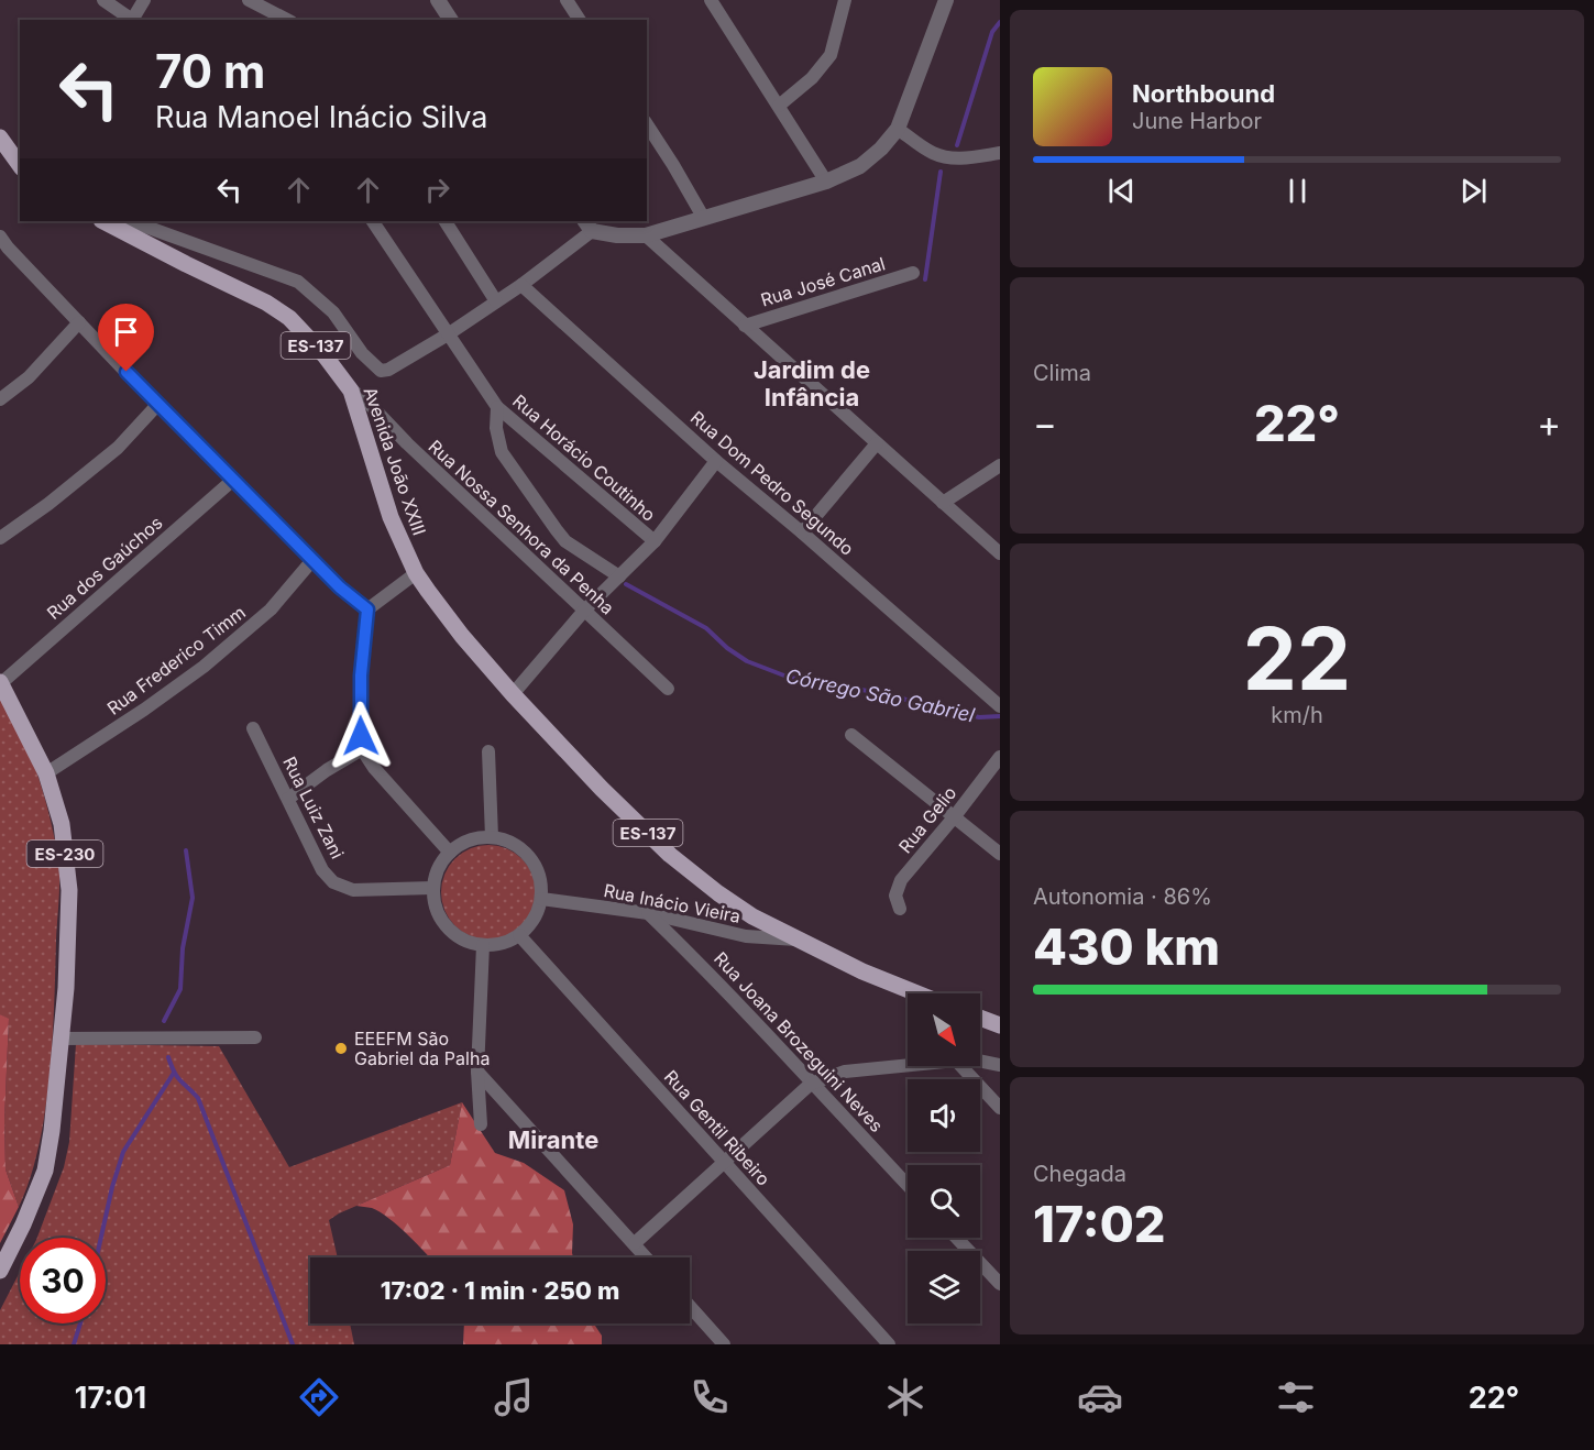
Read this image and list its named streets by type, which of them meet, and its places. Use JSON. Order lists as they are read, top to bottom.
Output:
{
  "streets": {
    "main road": ["ES-137", "Avenida João XXIII", "ES-230"],
    "street": [
      "Rua José Canal",
      "Rua Horácio Coutinho",
      "Rua Dom Pedro Segundo",
      "Rua Nossa Senhora da Penha",
      "Rua dos Gaúchos",
      "Rua Frederico Timm",
      "Rua Luiz Zani",
      "Rua Gelio",
      "Rua Inácio Vieira",
      "Rua Joana Brozeguini Neves",
      "Rua Gentil Ribeiro"
    ]
  },
  "crossings": [
    ["ES-137", "Avenida João XXIII"],
    ["ES-137", "Rua Inácio Vieira"],
    ["Avenida João XXIII", "Rua Nossa Senhora da Penha"],
    ["Rua dos Gaúchos", "ES-230"],
    ["Rua Frederico Timm", "ES-230"],
    ["Rua Luiz Zani", "Rua Inácio Vieira"],
    ["Rua Luiz Zani", "Rua Gentil Ribeiro"],
    ["Rua Inácio Vieira", "Rua Joana Brozeguini Neves"],
    ["Rua Inácio Vieira", "Rua Gentil Ribeiro"]
  ],
  "districts": ["Jardim de Infância", "Mirante"],
  "water": ["Córrego São Gabriel"],
  "places": ["EEEFM São Gabriel da Palha"],
  "north": "bottom right",
  "page": {
    "turn": ["70 m", "Rua Manoel Inácio Silva"],
    "song": ["Northbound", "June Harbor"],
    "tile": [
      "Clima",
      ["22", "km/h"],
      ["Autonomia · 86%", "430 km"],
      ["Chegada", "17:02"]
    ],
    "heat": ["−", "22°", "+"],
    "limit": "30",
    "trip": "17:02 · 1 min · 250 m",
    "tabs": ["17:01", "22°"]
  }
}
